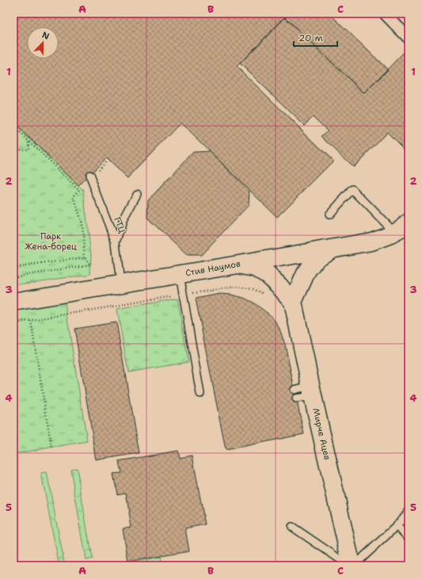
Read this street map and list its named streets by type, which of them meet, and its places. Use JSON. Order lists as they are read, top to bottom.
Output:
{
  "streets": {
    "street": ["Стив Наумов", "Мирче Ацев"],
    "lane": ["ГТЦ"]
  },
  "crossings": [
    ["ГТЦ", "Стив Наумов"],
    ["Стив Наумов", "Мирче Ацев"]
  ],
  "parks": ["Парк Жена-борец"],
  "scale_bar": "20 m",
  "north": "top",
  "grid": {
    "columns": ["A", "B", "C"],
    "rows": [
      "1",
      "2",
      "3",
      "4",
      "5"
    ]
  }
}
